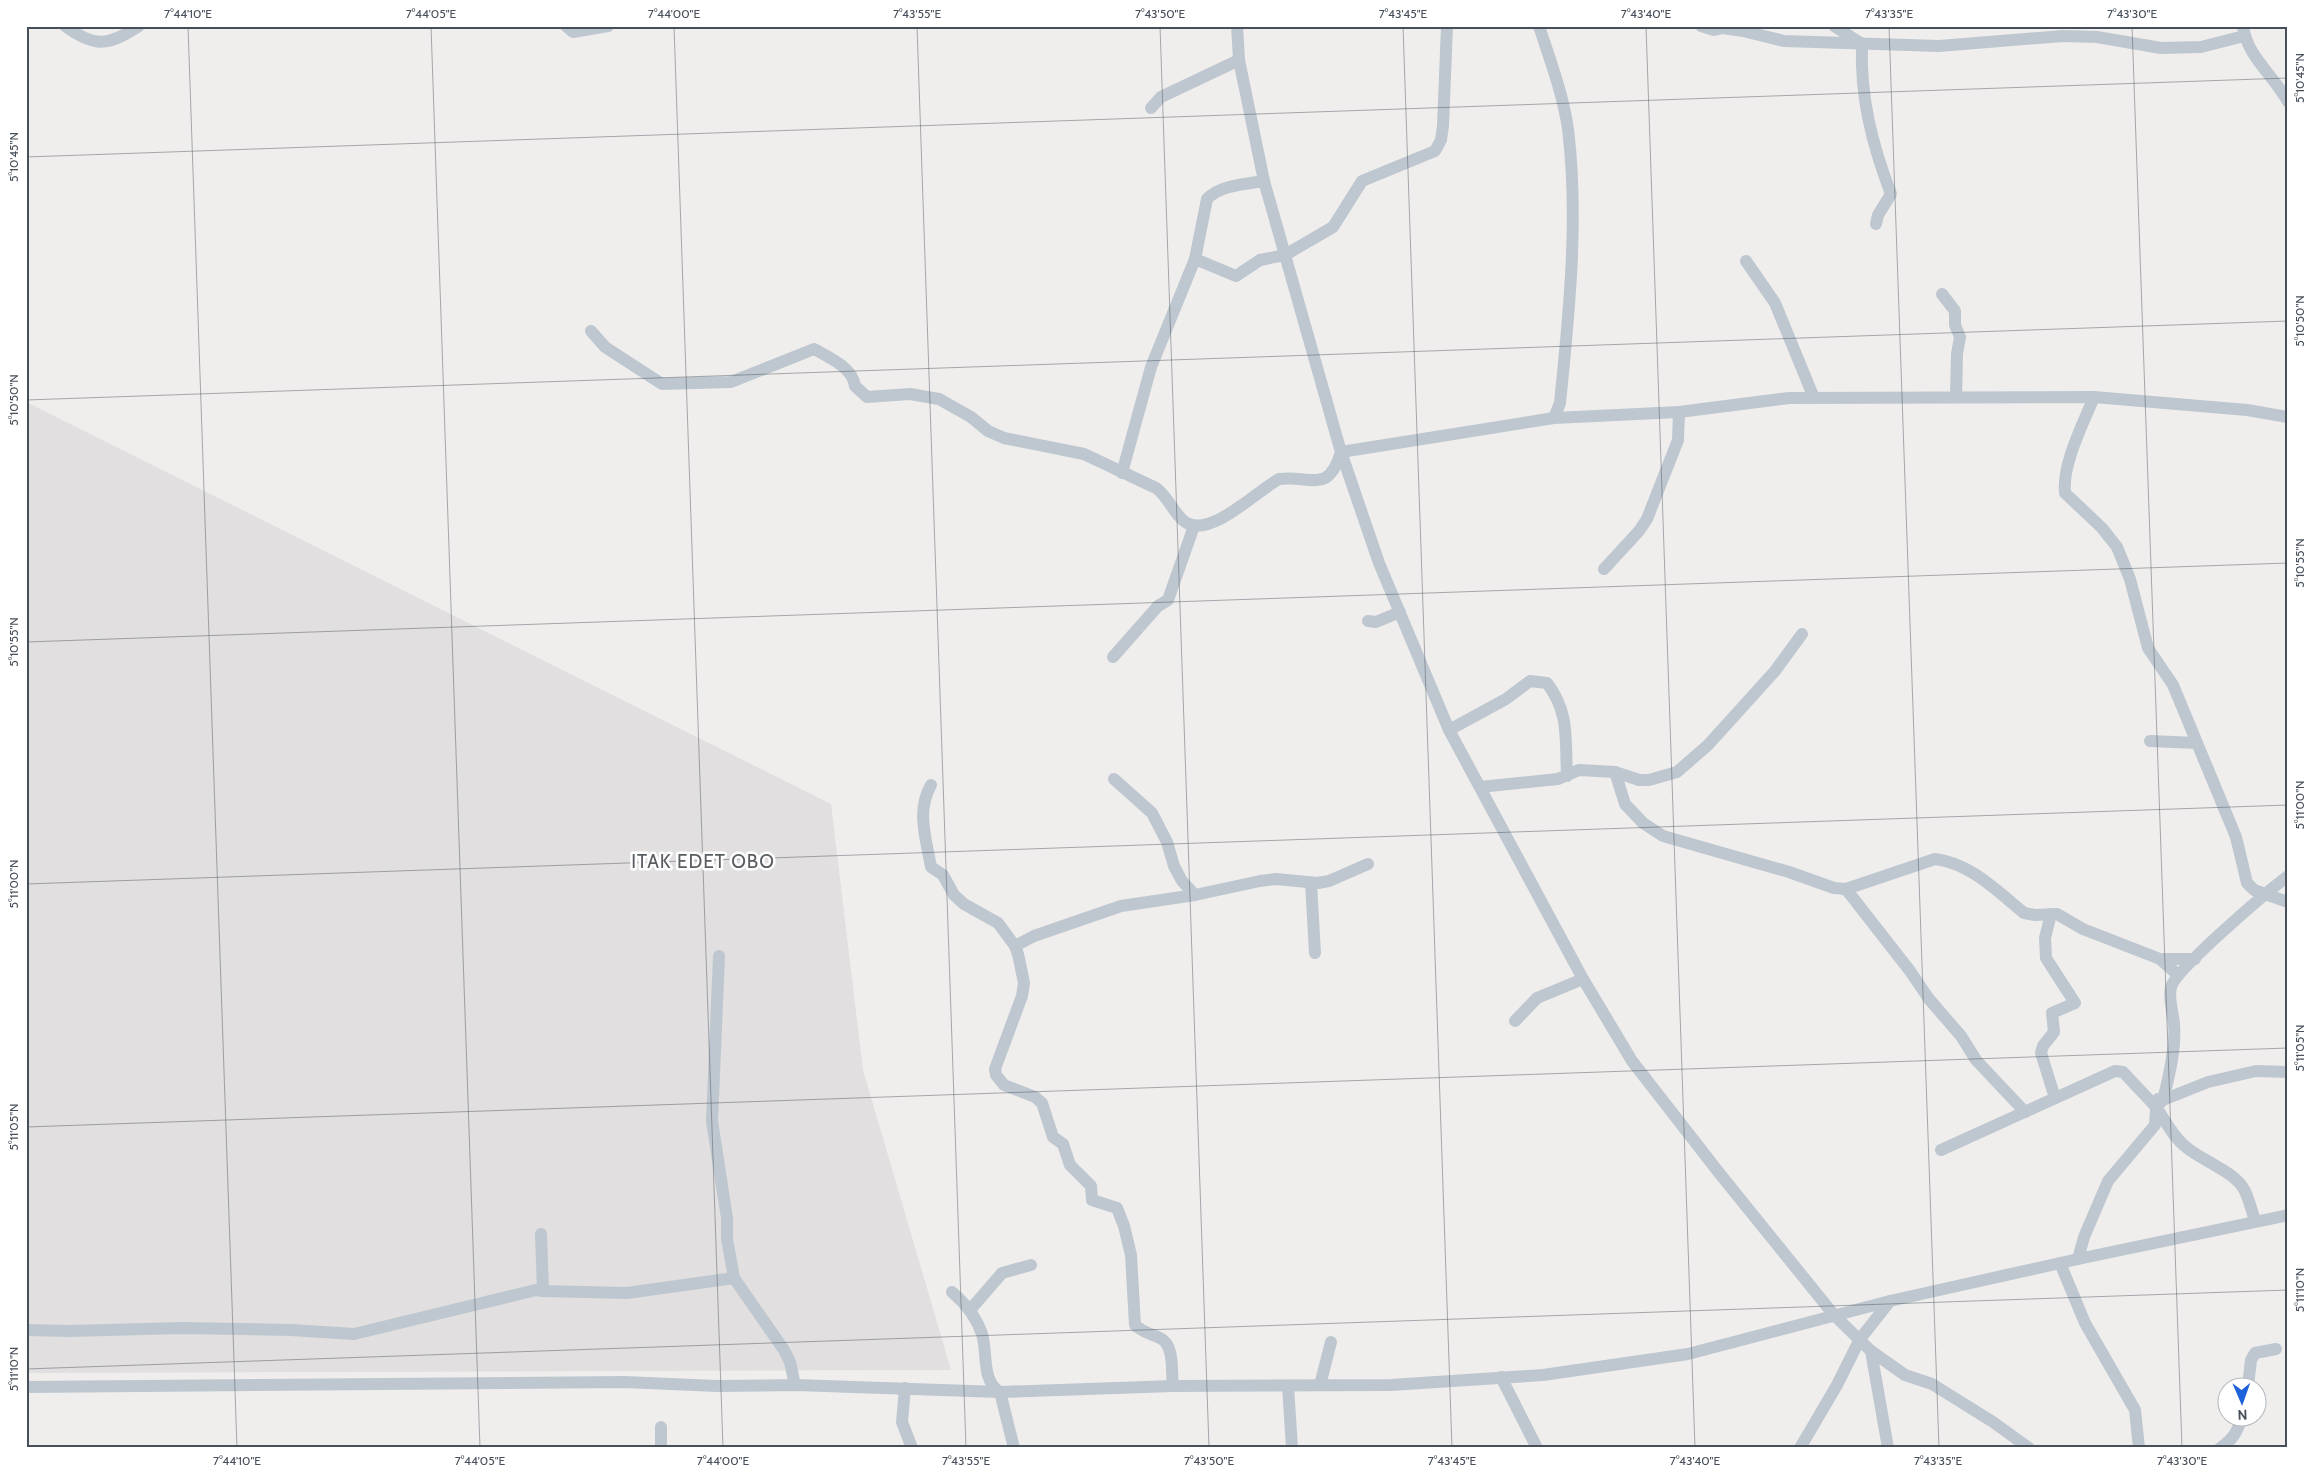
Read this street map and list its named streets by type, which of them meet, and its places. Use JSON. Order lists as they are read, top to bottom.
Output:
{
  "districts": ["ITAK EDET OBO"],
  "north": "bottom",
  "coordinates": [
    "7°44'10\"E",
    "7°44'05\"E",
    "7°44'00\"E",
    "7°43'55\"E",
    "7°43'50\"E",
    "7°43'45\"E",
    "7°43'40\"E",
    "7°43'35\"E",
    "7°43'30\"E",
    "5°10'45\"N",
    "5°10'50\"N",
    "5°10'55\"N",
    "5°11'00\"N",
    "5°11'05\"N",
    "5°11'10\"N"
  ]
}
